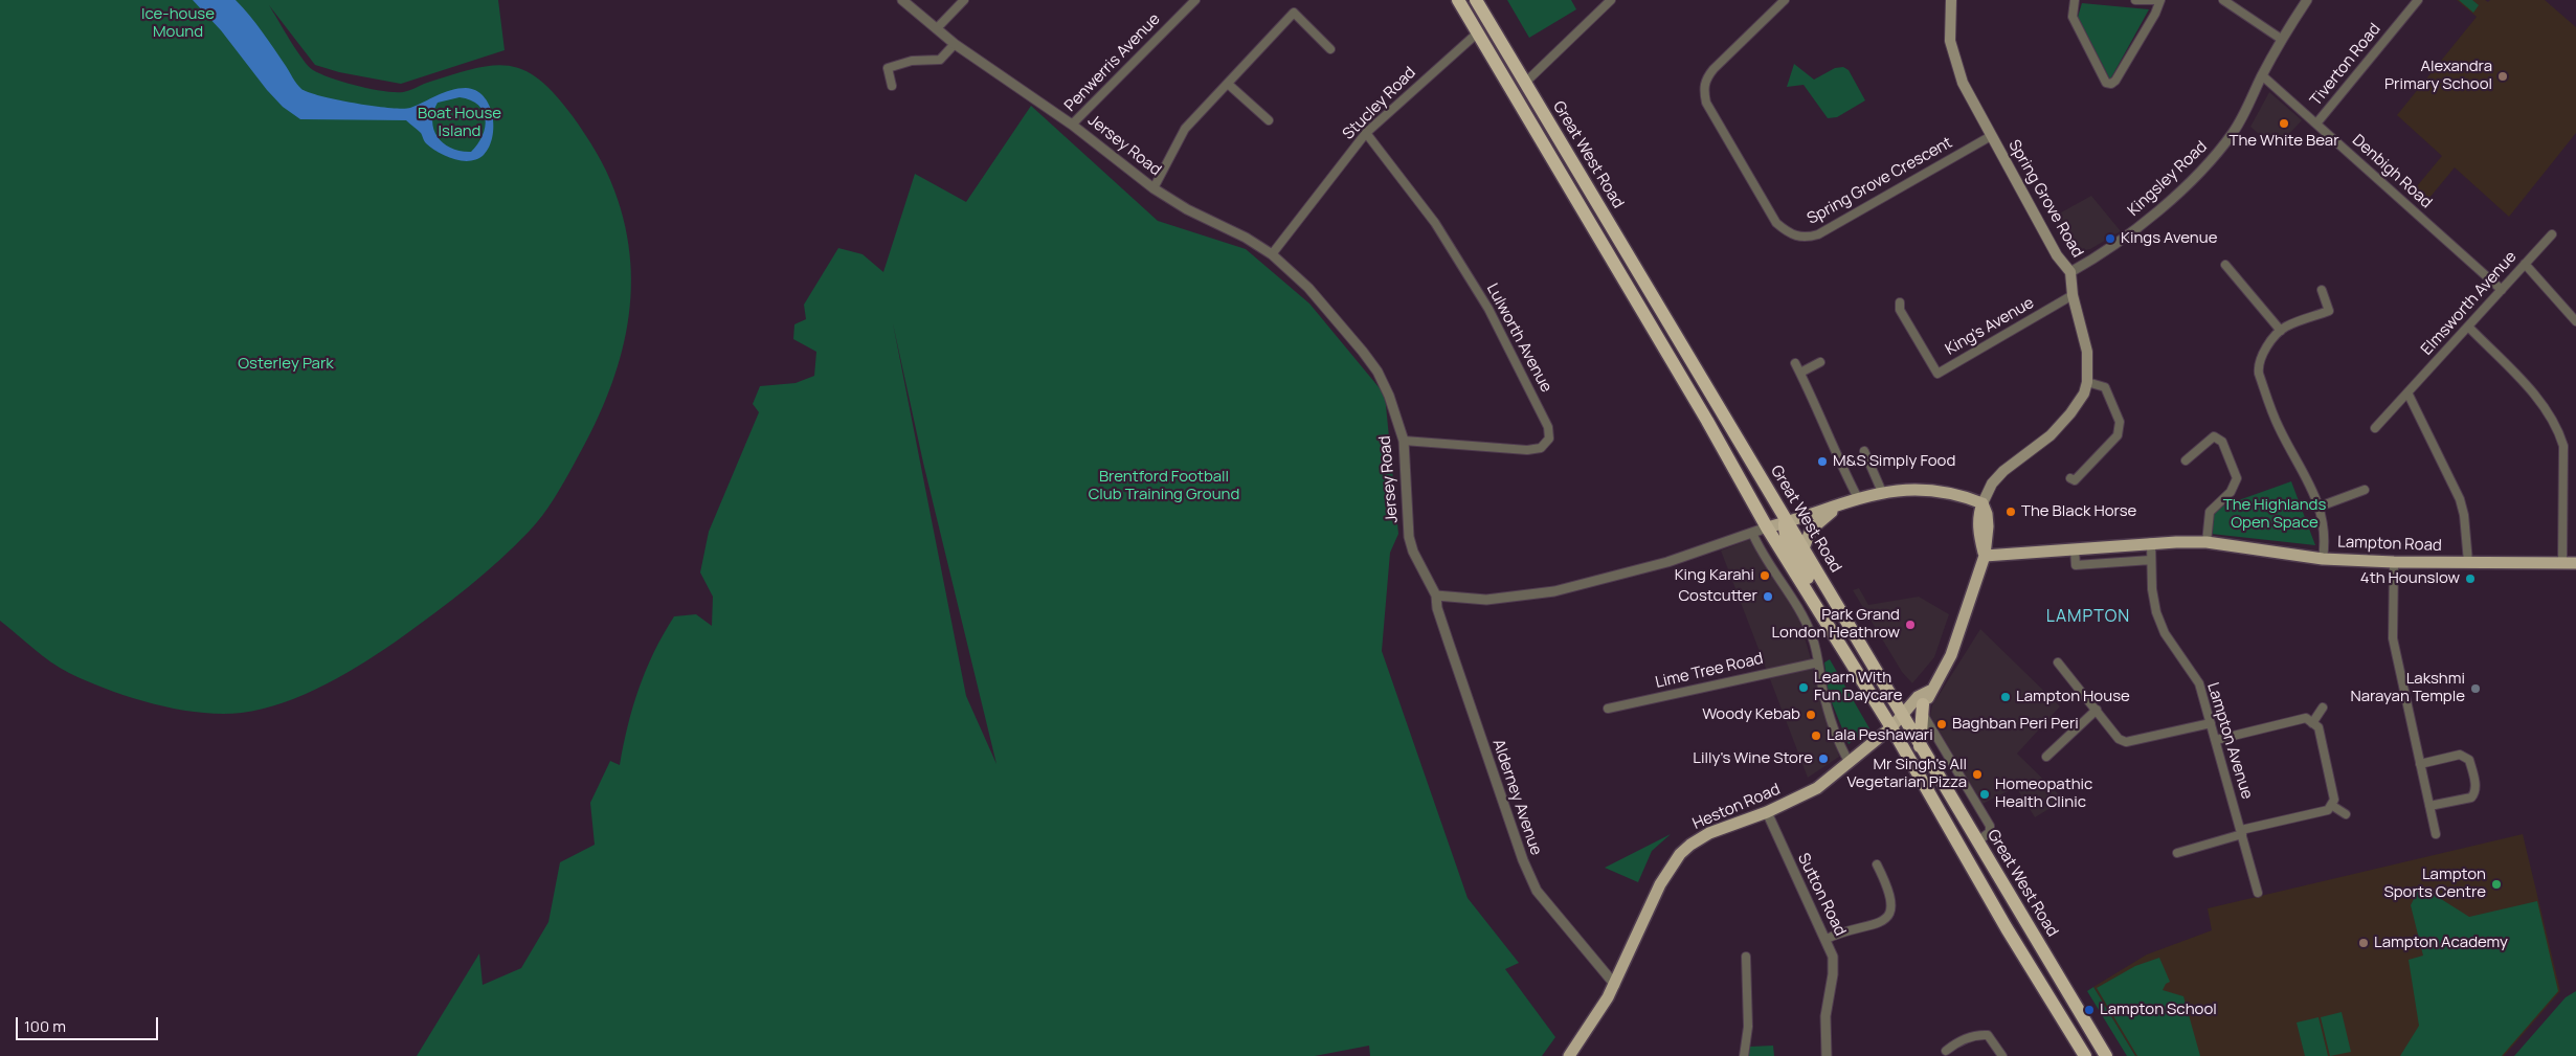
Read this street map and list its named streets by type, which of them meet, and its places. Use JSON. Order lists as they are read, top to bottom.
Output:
{
  "streets": {
    "highway": ["Great West Road"],
    "main road": ["Spring Grove Road", "Lampton Road", "Heston Road"],
    "street": [
      "Penwerris Avenue",
      "Tiverton Road",
      "Stucley Road",
      "Jersey Road",
      "Denbigh Road",
      "Kingsley Road",
      "Spring Grove Crescent",
      "Elmsworth Avenue",
      "King's Avenue",
      "Lulworth Avenue",
      "Lime Tree Road",
      "Lampton Avenue",
      "Alderney Avenue",
      "Sutton Road"
    ]
  },
  "crossings": [
    ["Penwerris Avenue", "Jersey Road"],
    ["Tiverton Road", "Denbigh Road"],
    ["Stucley Road", "Jersey Road"],
    ["Stucley Road", "Great West Road"],
    ["Stucley Road", "Lulworth Avenue"],
    ["Jersey Road", "Lulworth Avenue"],
    ["Jersey Road", "Alderney Avenue"],
    ["Great West Road", "Heston Road"],
    ["Denbigh Road", "Kingsley Road"],
    ["Denbigh Road", "Elmsworth Avenue"],
    ["Kingsley Road", "Spring Grove Road"],
    ["Spring Grove Crescent", "Spring Grove Road"],
    ["Spring Grove Road", "King's Avenue"],
    ["Lampton Road", "Lampton Avenue"],
    ["Alderney Avenue", "Heston Road"],
    ["Heston Road", "Sutton Road"]
  ],
  "districts": ["LAMPTON"],
  "parks": [
    "Ice-house Mound",
    "Boat House Island",
    "Osterley Park",
    "Brentford Football Club Training Ground",
    "The Highlands Open Space"
  ],
  "places": [
    "Alexandra Primary School",
    "The White Bear",
    "Kings Avenue",
    "M&S Simply Food",
    "The Black Horse",
    "King Karahi",
    "4th Hounslow",
    "Costcutter",
    "Park Grand London Heathrow",
    "Learn With Fun Daycare",
    "Lakshmi Narayan Temple",
    "Lampton House",
    "Woody Kebab",
    "Baghban Peri Peri",
    "Lala Peshawari",
    "Lilly's Wine Store",
    "Mr Singh's All Vegetarian Pizza",
    "Homeopathic Health Clinic",
    "Lampton Sports Centre",
    "Lampton Academy",
    "Lampton School"
  ],
  "scale_bar": "100 m"
}
